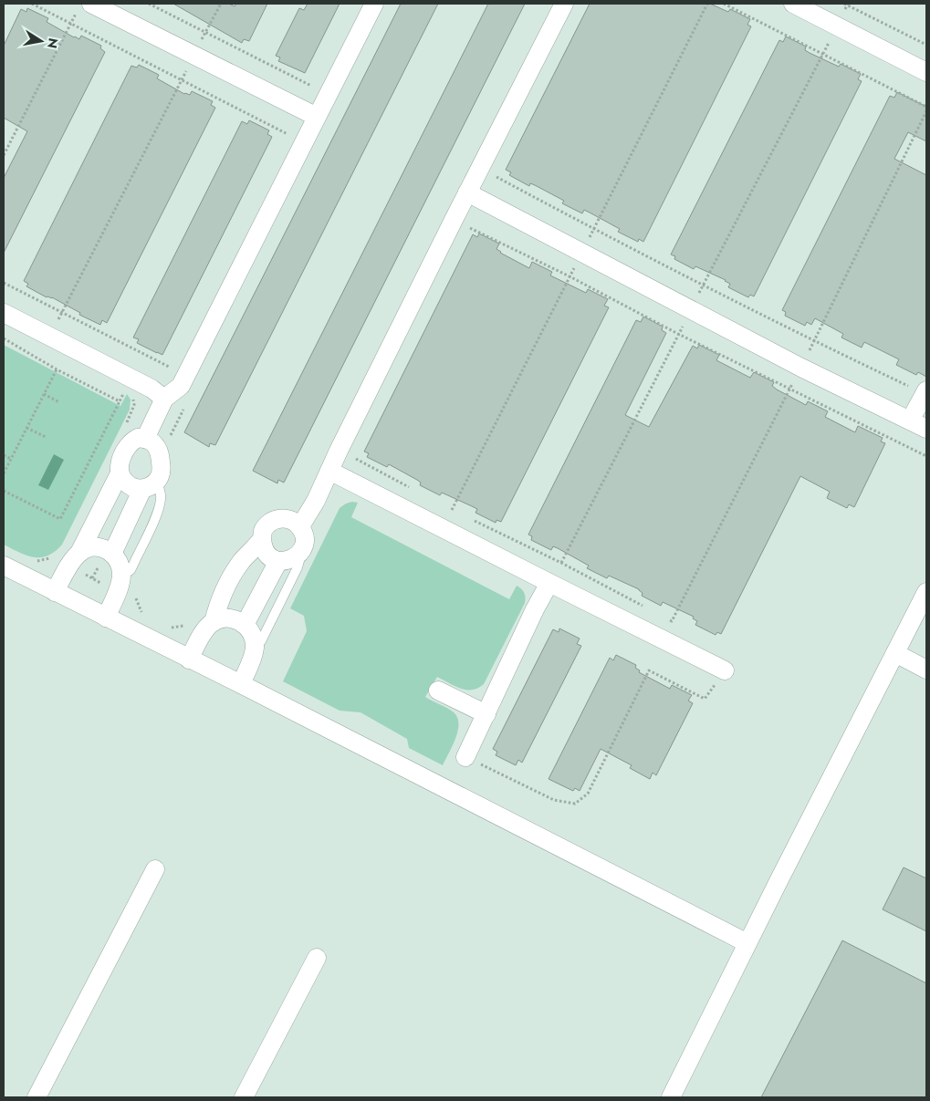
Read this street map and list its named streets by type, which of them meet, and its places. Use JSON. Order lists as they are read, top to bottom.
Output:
{
  "north": "right"
}
